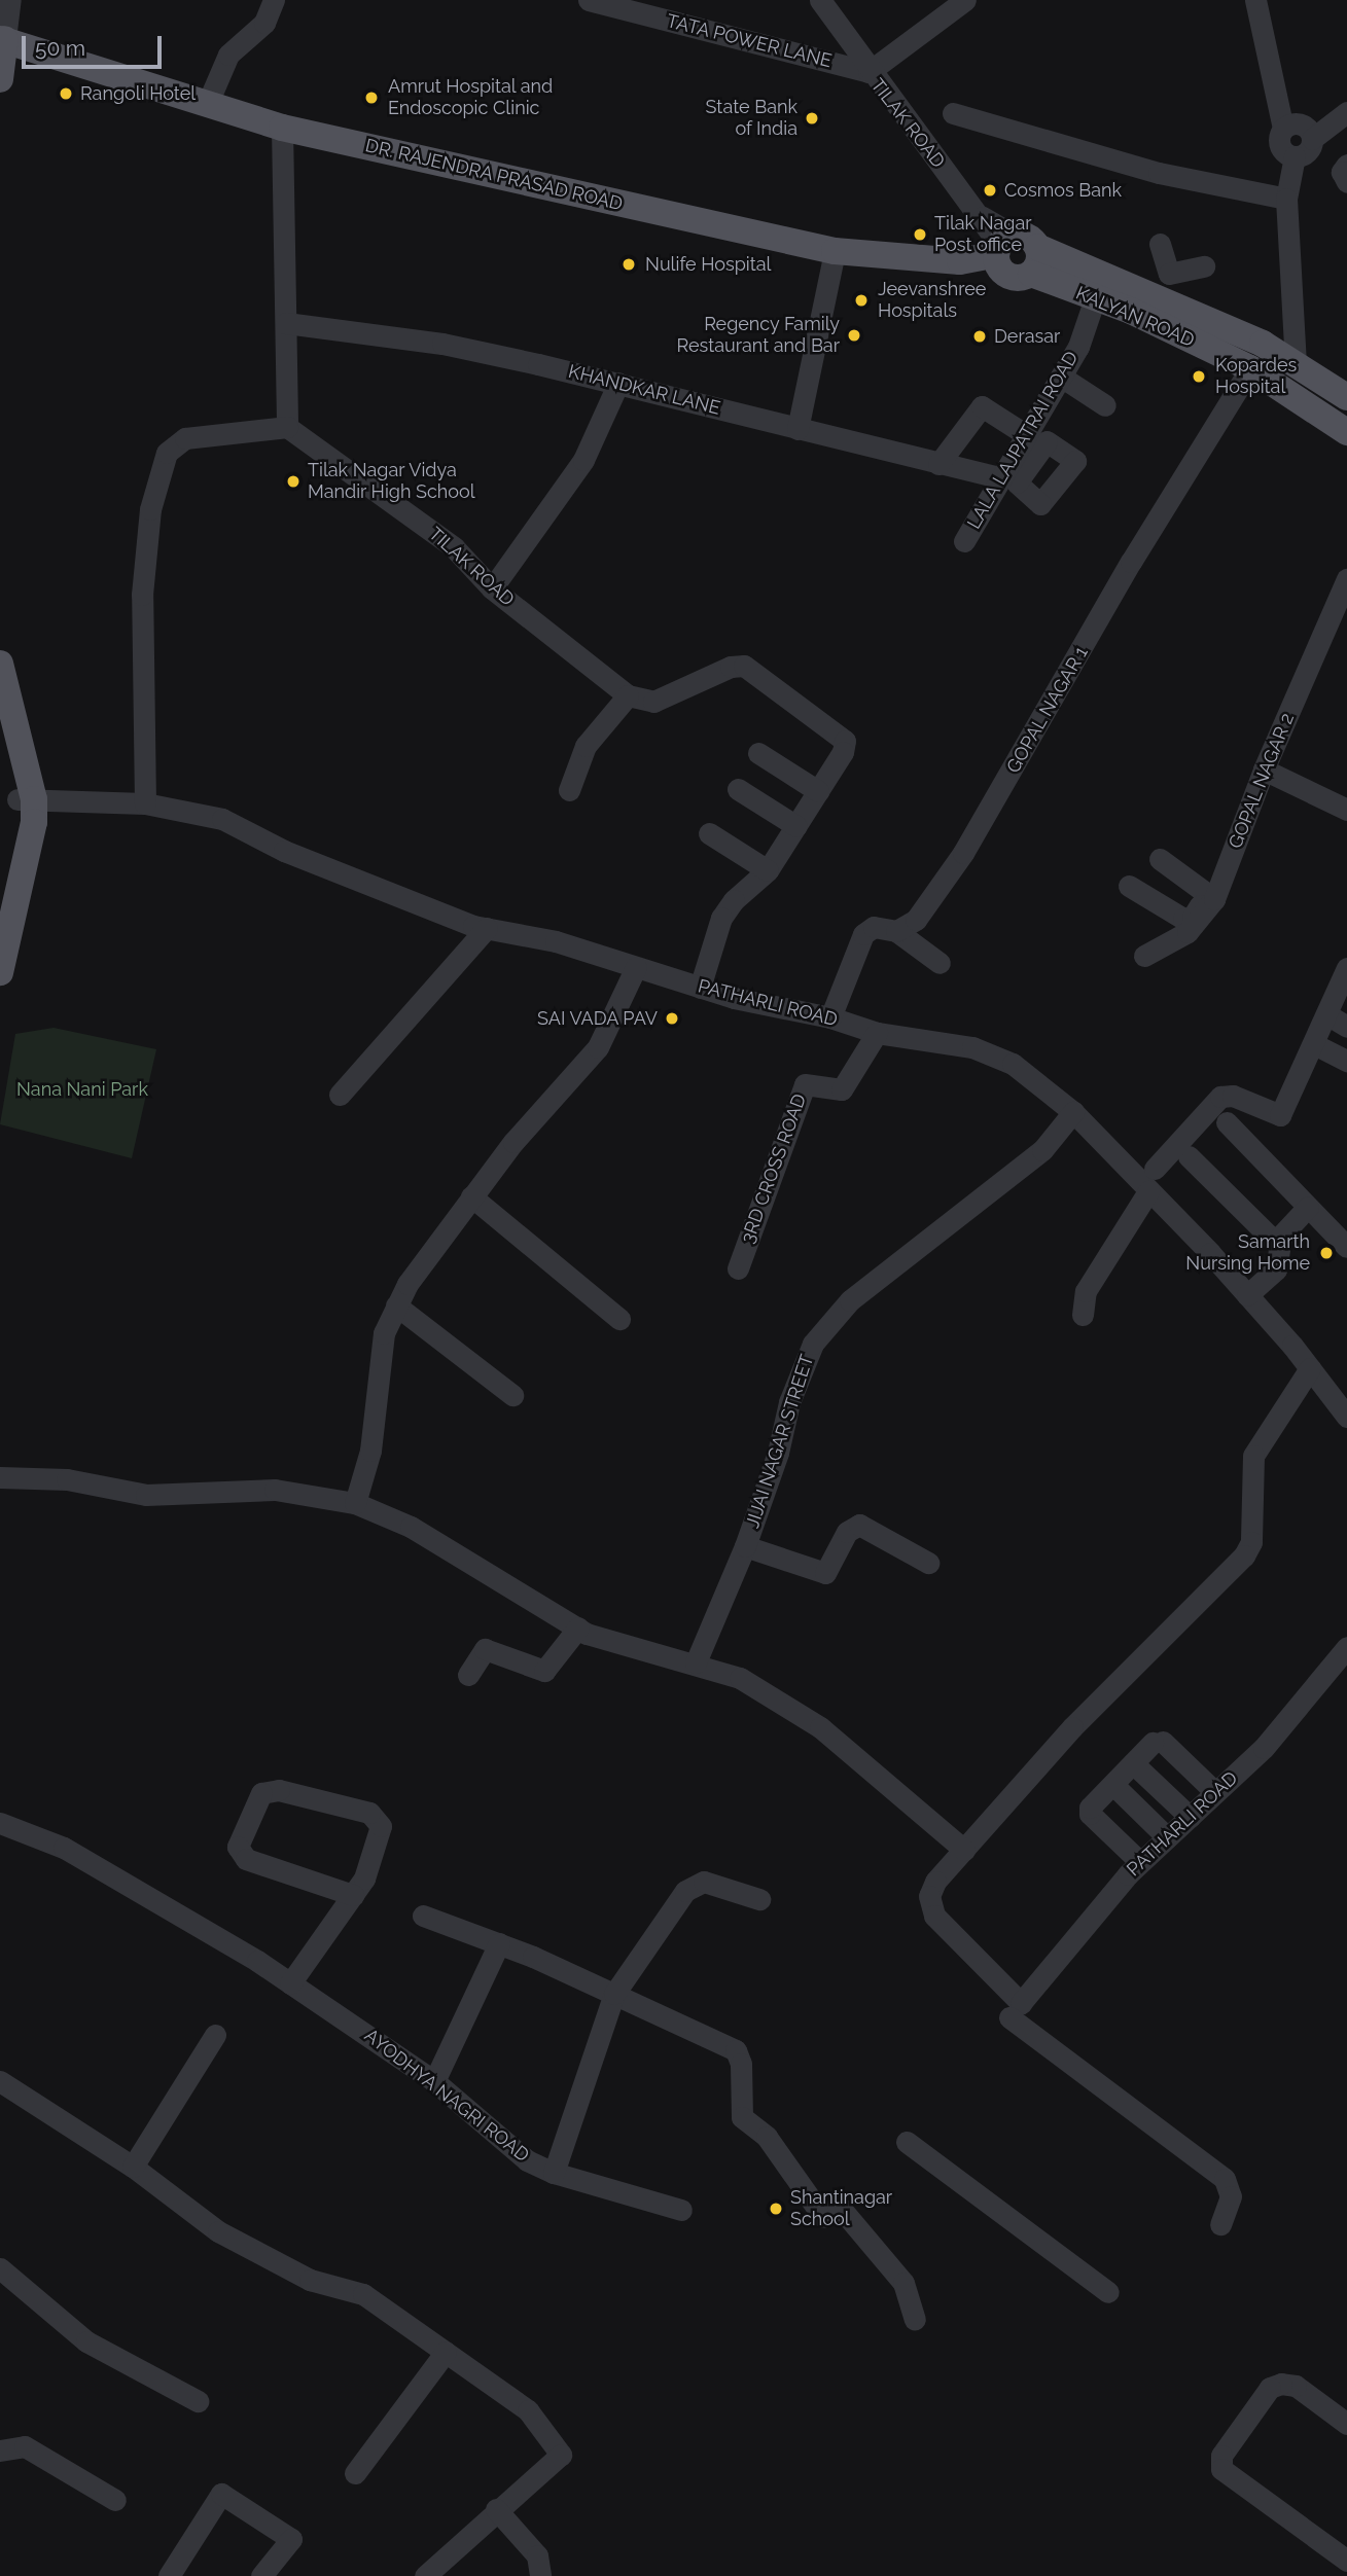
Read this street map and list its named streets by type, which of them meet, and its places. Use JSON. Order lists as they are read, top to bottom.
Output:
{
  "streets": {
    "main road": ["DR. RAJENDRA PRASAD ROAD", "KALYAN ROAD"],
    "street": [
      "TATA POWER LANE",
      "TILAK ROAD",
      "KHANDKAR LANE",
      "LALA LAJPATRAI ROAD",
      "GOPAL NAGAR 1",
      "GOPAL NAGAR 2",
      "PATHARLI ROAD",
      "3RD CROSS ROAD",
      "JIJAI NAGAR STREET",
      "AYODHYA NAGRI ROAD"
    ]
  },
  "crossings": [
    ["TATA POWER LANE", "TILAK ROAD"],
    ["TILAK ROAD", "DR. RAJENDRA PRASAD ROAD"],
    ["TILAK ROAD", "KALYAN ROAD"],
    ["DR. RAJENDRA PRASAD ROAD", "KALYAN ROAD"],
    ["KALYAN ROAD", "LALA LAJPATRAI ROAD"],
    ["KALYAN ROAD", "GOPAL NAGAR 1"],
    ["KHANDKAR LANE", "LALA LAJPATRAI ROAD"],
    ["PATHARLI ROAD", "3RD CROSS ROAD"],
    ["PATHARLI ROAD", "JIJAI NAGAR STREET"]
  ],
  "parks": ["Nana Nani Park"],
  "places": [
    "Rangoli Hotel",
    "Amrut Hospital and Endoscopic Clinic",
    "State Bank of India",
    "Cosmos Bank",
    "Tilak Nagar Post office",
    "Nulife Hospital",
    "Jeevanshree Hospitals",
    "Regency Family Restaurant and Bar",
    "Derasar",
    "Kopardes Hospital",
    "Tilak Nagar Vidya Mandir High School",
    "SAI VADA PAV",
    "Samarth Nursing Home",
    "Shantinagar School"
  ],
  "scale_bar": "50 m"
}
